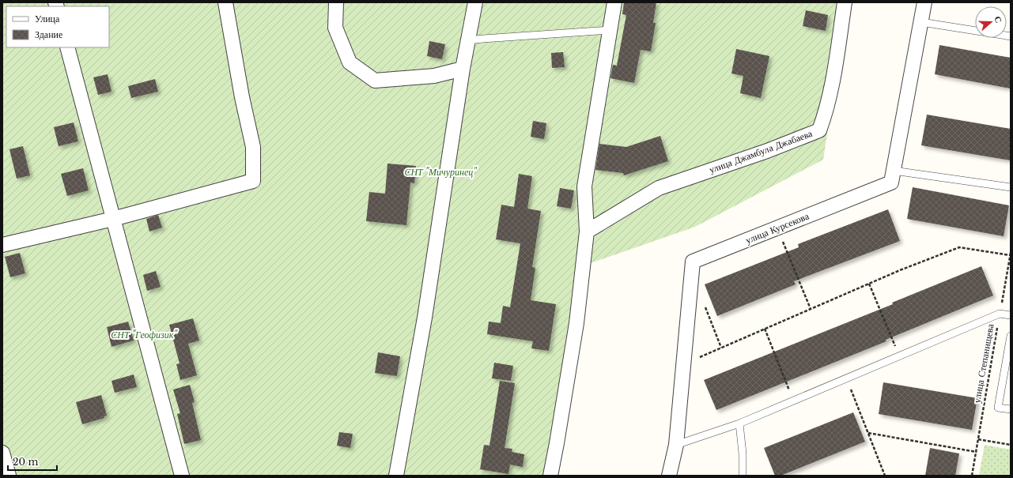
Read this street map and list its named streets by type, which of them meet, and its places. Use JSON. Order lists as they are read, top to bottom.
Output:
{
  "streets": {
    "street": ["улица Джамбула Джабаева", "улица Курсекова"],
    "path": ["улица Степанищева"]
  },
  "parks": ["СНТ \"Мичуринец\"", "СНТ \"Геофизик\""],
  "legend": ["Улица", "Здание"],
  "scale_bar": "20 m",
  "north": "right"
}
